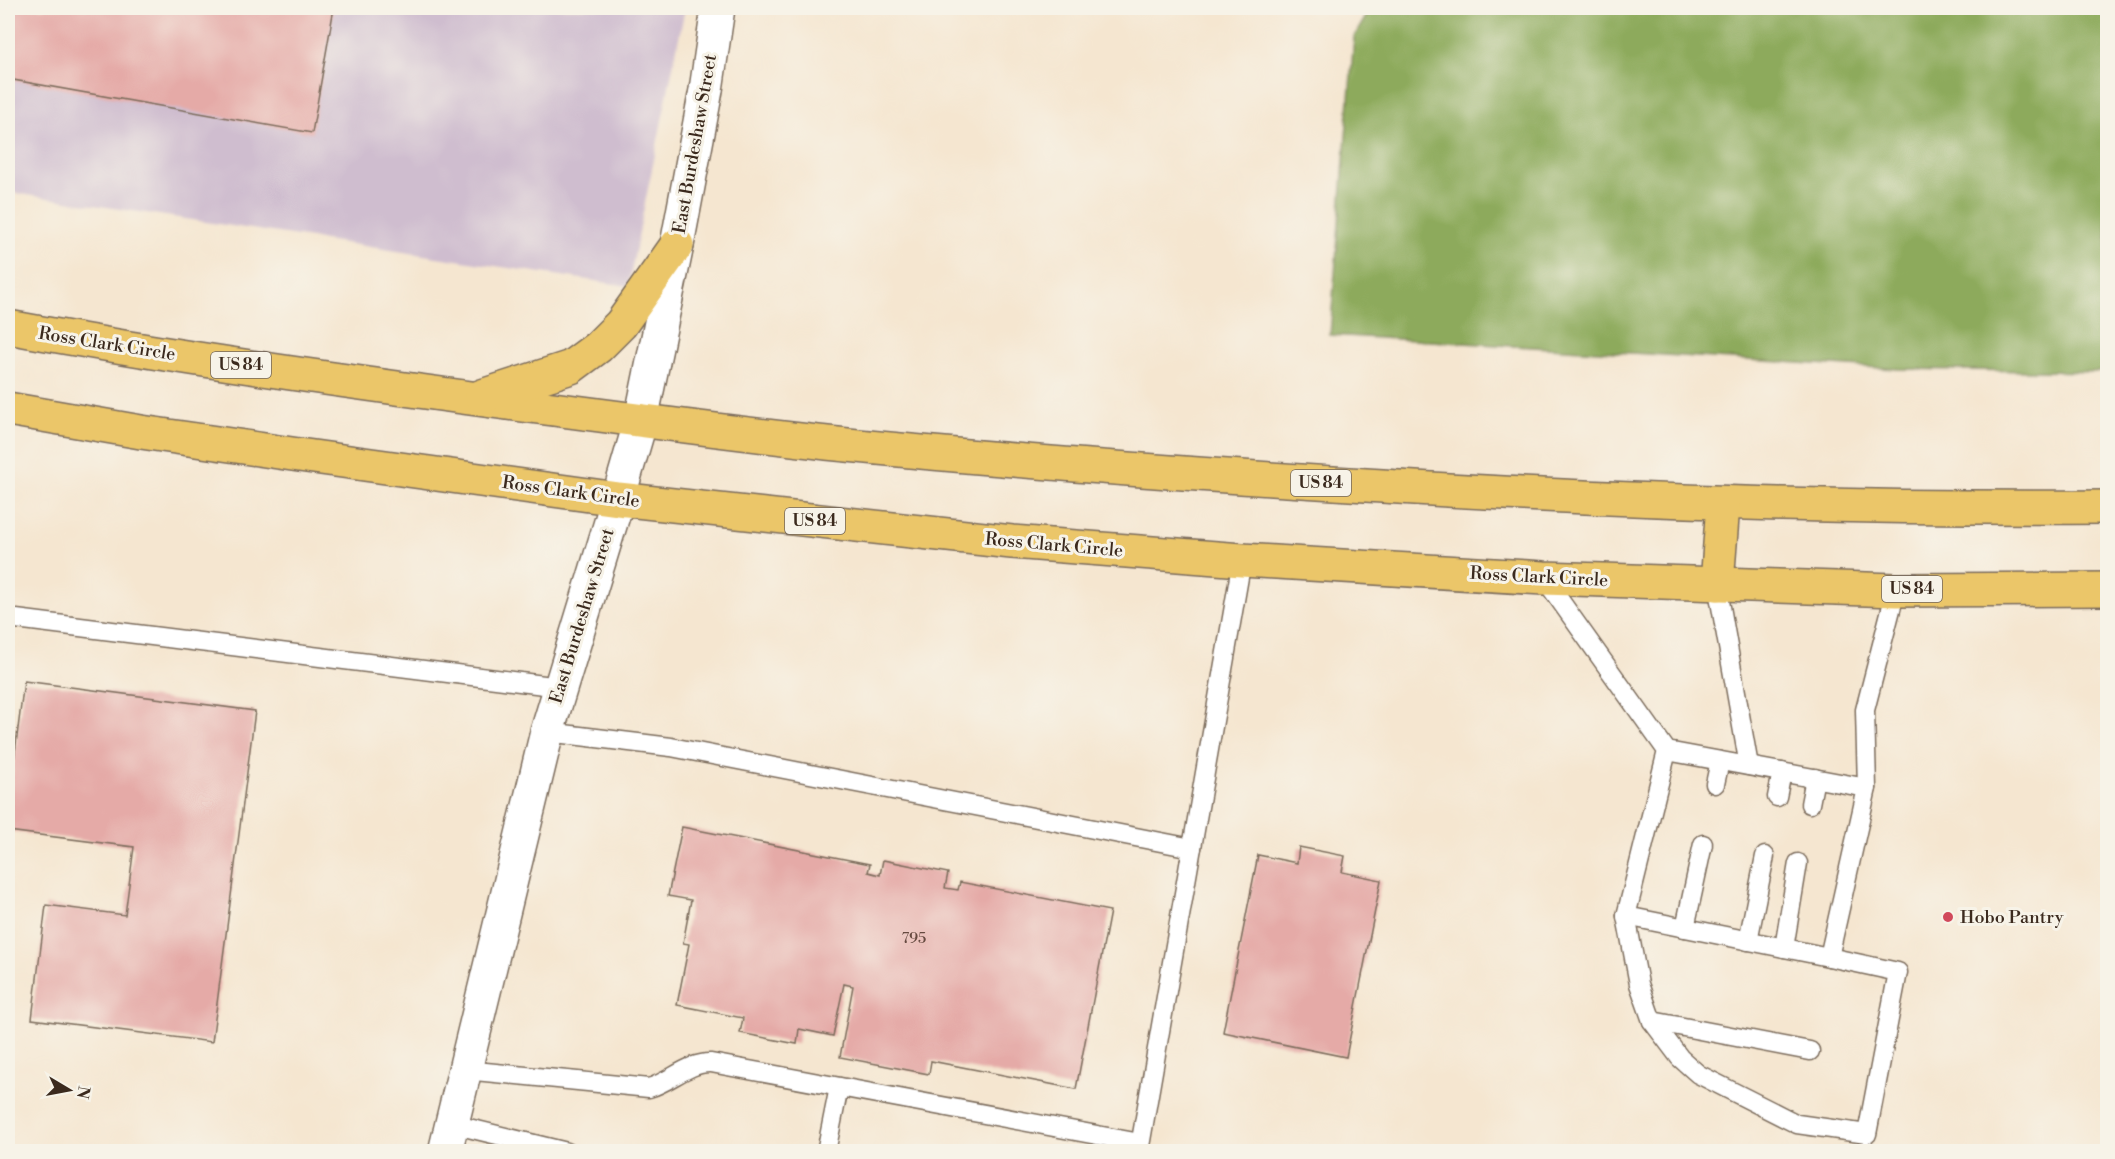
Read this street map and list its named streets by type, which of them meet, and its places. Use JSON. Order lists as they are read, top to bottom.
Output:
{
  "streets": {
    "highway": ["Ross Clark Circle", "US 84"],
    "street": ["East Burdeshaw Street"]
  },
  "crossings": [
    ["East Burdeshaw Street", "Ross Clark Circle"]
  ],
  "places": ["Hobo Pantry"],
  "house_numbers": ["795"],
  "north": "right"
}
